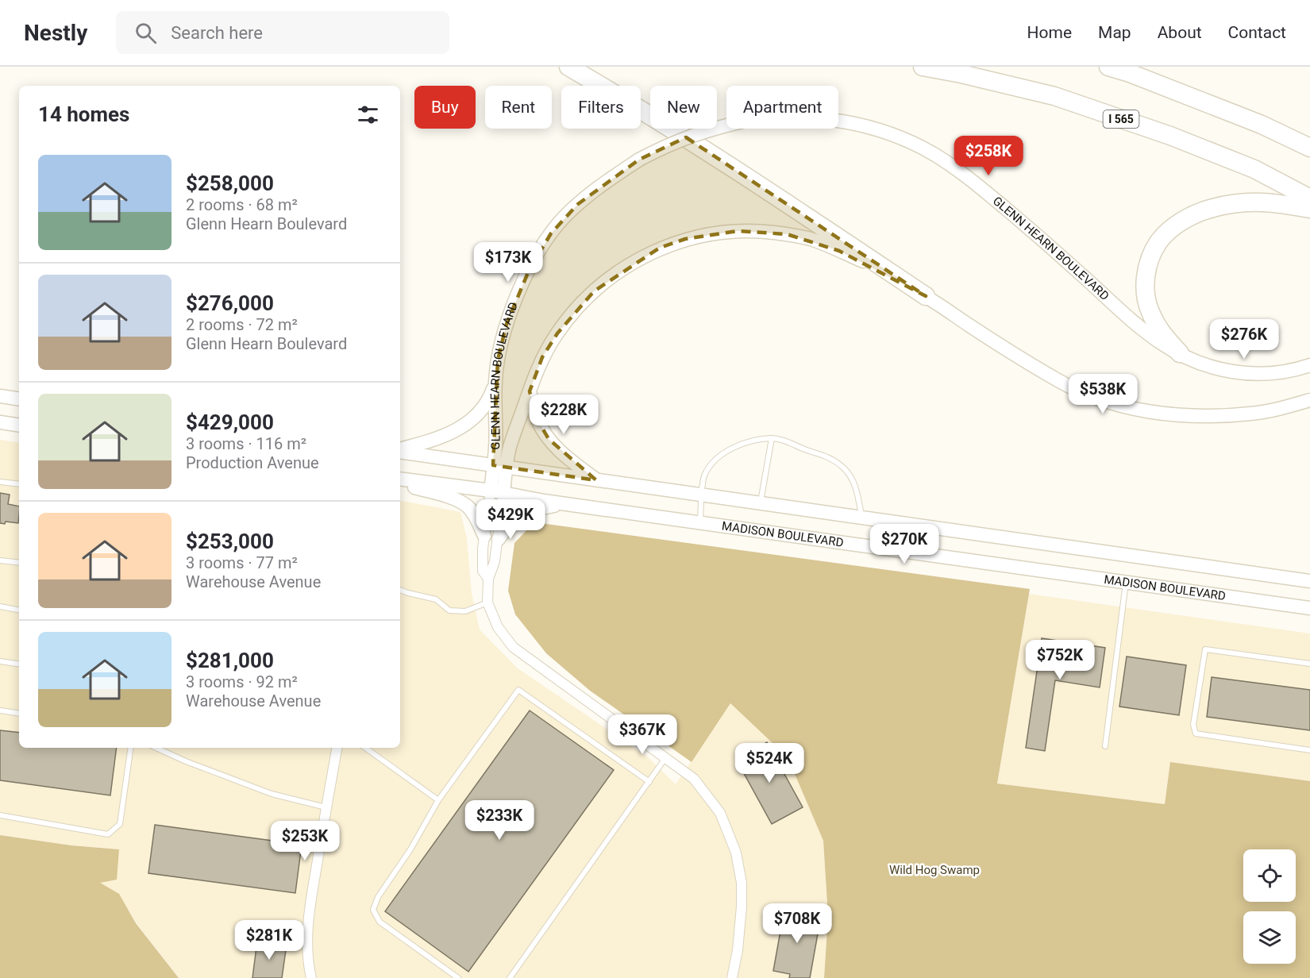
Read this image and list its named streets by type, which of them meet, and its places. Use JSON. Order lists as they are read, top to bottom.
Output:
{
  "streets": {
    "highway": ["I 565"],
    "main road": ["GLENN HEARN BOULEVARD", "MADISON BOULEVARD"]
  },
  "crossings": [
    ["GLENN HEARN BOULEVARD", "MADISON BOULEVARD"]
  ],
  "parks": ["Wild Hog Swamp"],
  "page": {
    "header": "Nestly",
    "search": "Search here",
    "nav": [
      "Home",
      "Map",
      "About",
      "Contact"
    ],
    "chip": [
      "Buy",
      "Rent",
      "Filters",
      "New",
      "Apartment"
    ],
    "heading": "14 homes",
    "price": [
      "$258K",
      "$173K",
      "$276K",
      "$538K",
      "$228K",
      "$429K",
      "$270K",
      "$752K",
      "$367K",
      "$524K",
      "$233K",
      "$253K",
      "$708K",
      "$281K"
    ],
    "list": [
      {
        "name": "$258,000",
        "note": "2 rooms · 68 m² · Glenn Hearn Boulevard"
      },
      {
        "name": "$276,000",
        "note": "2 rooms · 72 m² · Glenn Hearn Boulevard"
      },
      {
        "name": "$429,000",
        "note": "3 rooms · 116 m² · Production Avenue"
      },
      {
        "name": "$253,000",
        "note": "3 rooms · 77 m² · Warehouse Avenue"
      },
      {
        "name": "$281,000",
        "note": "3 rooms · 92 m² · Warehouse Avenue"
      }
    ]
  }
}
